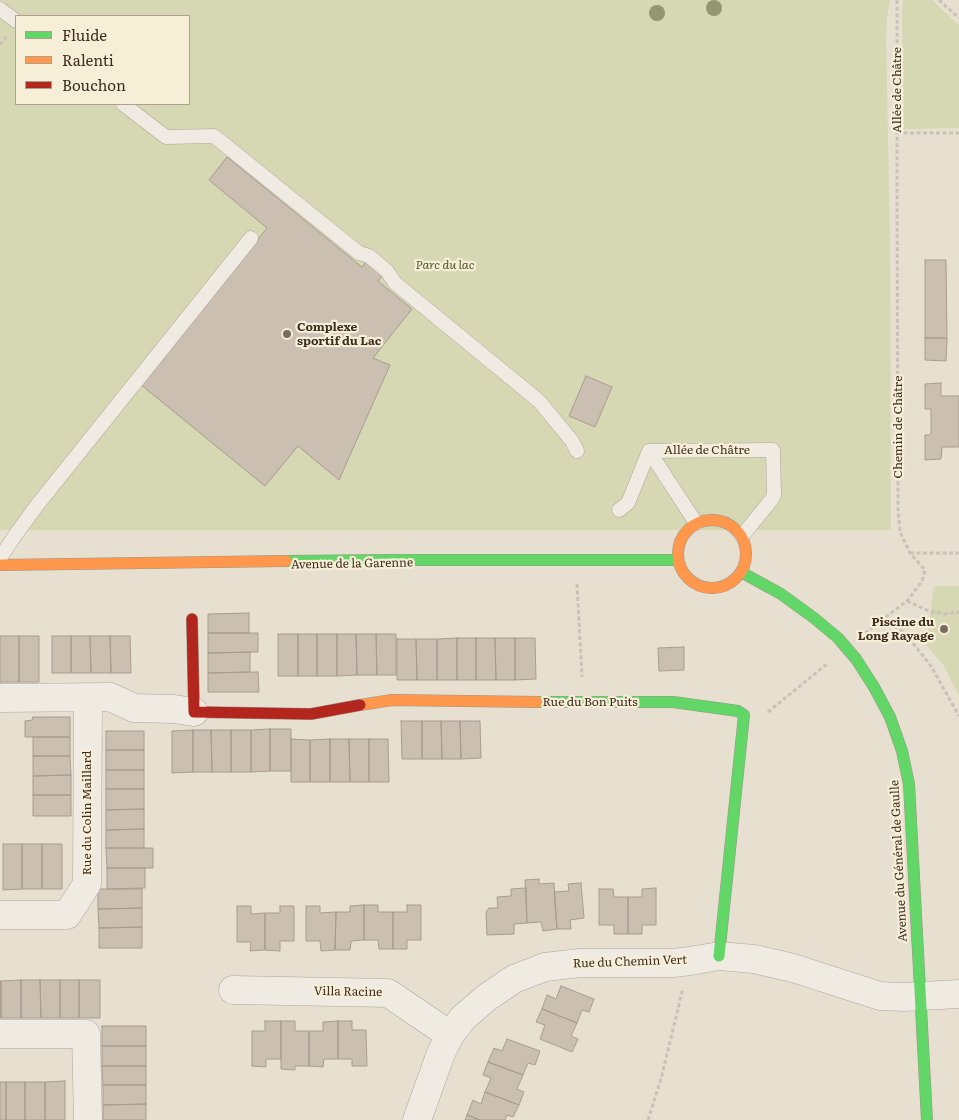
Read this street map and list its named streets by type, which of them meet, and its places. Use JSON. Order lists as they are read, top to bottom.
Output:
{
  "streets": {
    "street": [
      "Avenue de la Garenne",
      "Rue du Bon Puits",
      "Rue du Colin Maillard",
      "Avenue du Général de Gaulle",
      "Rue du Chemin Vert",
      "Villa Racine"
    ],
    "lane": ["Allée de Châtre"],
    "path": ["Chemin de Châtre"]
  },
  "crossings": [
    ["Allée de Châtre", "Chemin de Châtre"],
    ["Allée de Châtre", "Avenue de la Garenne"],
    ["Allée de Châtre", "Avenue du Général de Gaulle"],
    ["Avenue de la Garenne", "Avenue du Général de Gaulle"],
    ["Rue du Bon Puits", "Rue du Colin Maillard"],
    ["Avenue du Général de Gaulle", "Rue du Chemin Vert"],
    ["Rue du Chemin Vert", "Villa Racine"]
  ],
  "parks": ["Parc du lac"],
  "places": ["Complexe sportif du Lac", "Piscine du Long Rayage"],
  "legend": ["Fluide", "Ralenti", "Bouchon"]
}
